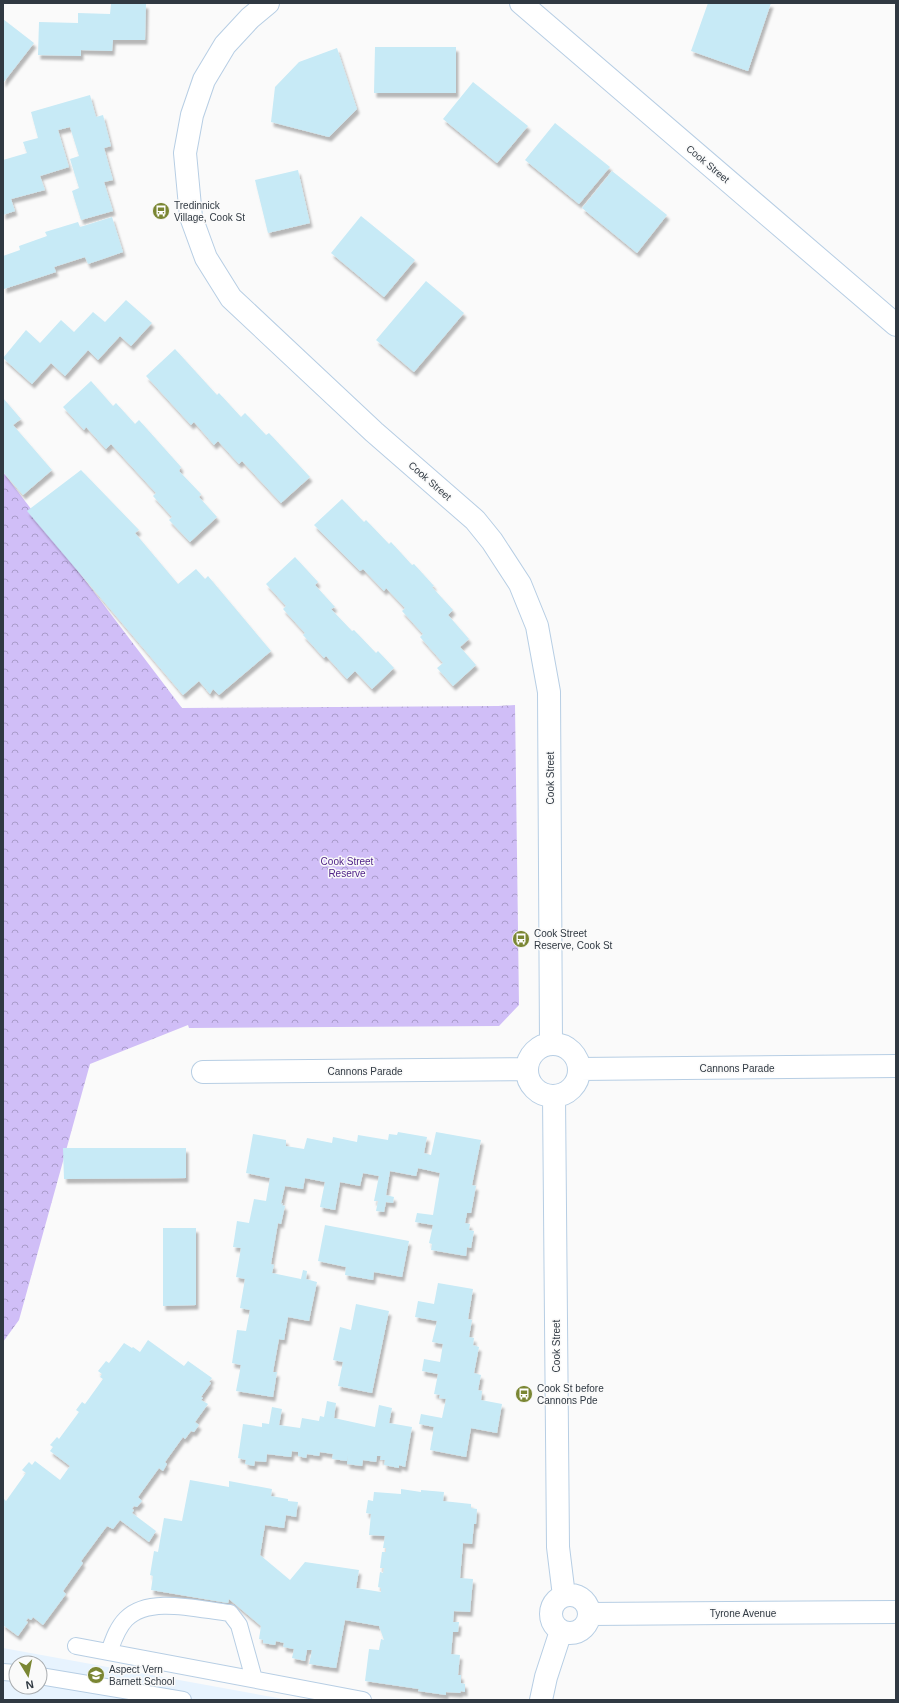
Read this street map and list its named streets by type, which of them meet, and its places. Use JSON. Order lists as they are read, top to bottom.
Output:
{
  "streets": {
    "street": ["Cook Street", "Cannons Parade", "Tyrone Avenue"]
  },
  "crossings": [
    ["Cook Street", "Cannons Parade"],
    ["Cook Street", "Tyrone Avenue"]
  ],
  "parks": ["Cook Street Reserve"],
  "places": {
    "bus stop": ["Tredinnick Village, Cook St", "Cook Street Reserve, Cook St", "Cook St before Cannons Pde"],
    "school or university": ["Aspect Vern Barnett School"]
  },
  "north": "bottom"
}
